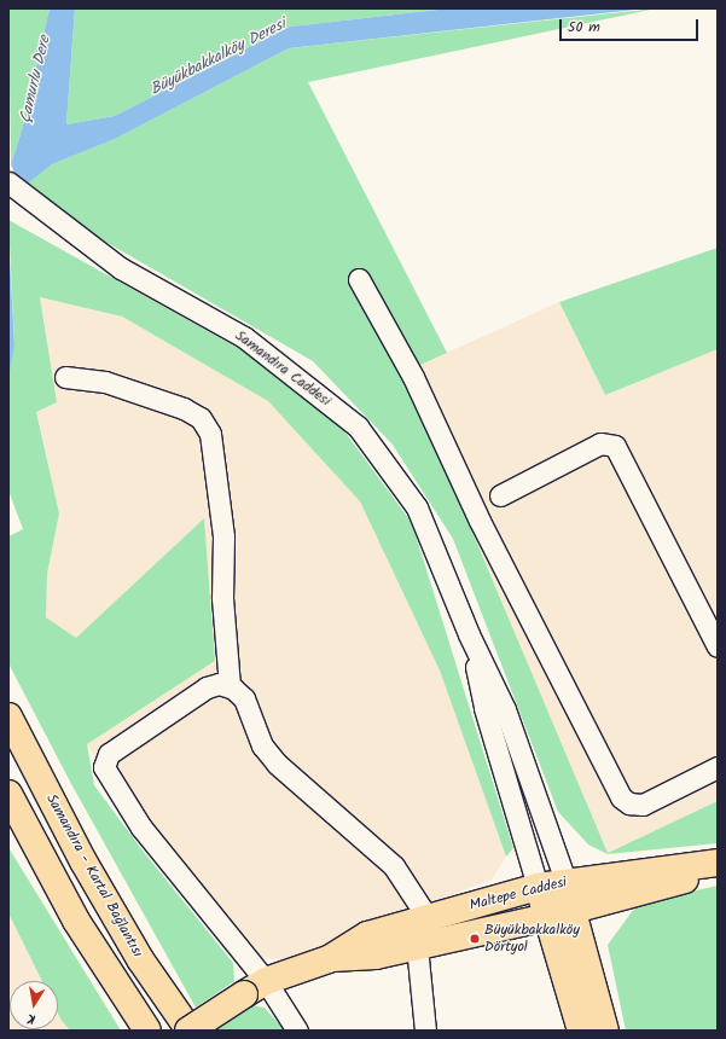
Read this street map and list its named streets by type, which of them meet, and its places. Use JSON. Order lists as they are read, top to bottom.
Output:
{
  "streets": {
    "main road": ["Samandıra - Kartal Bağlantısı", "Maltepe Caddesi"],
    "street": ["Samandıra Caddesi"]
  },
  "crossings": [
    ["Samandıra - Kartal Bağlantısı", "Maltepe Caddesi"]
  ],
  "water": ["Büyükbakkalköy Deresi", "Çamurlu Dere"],
  "places": ["Büyükbakkalköy Dörtyol"],
  "scale_bar": "50 m",
  "north": "bottom"
}
